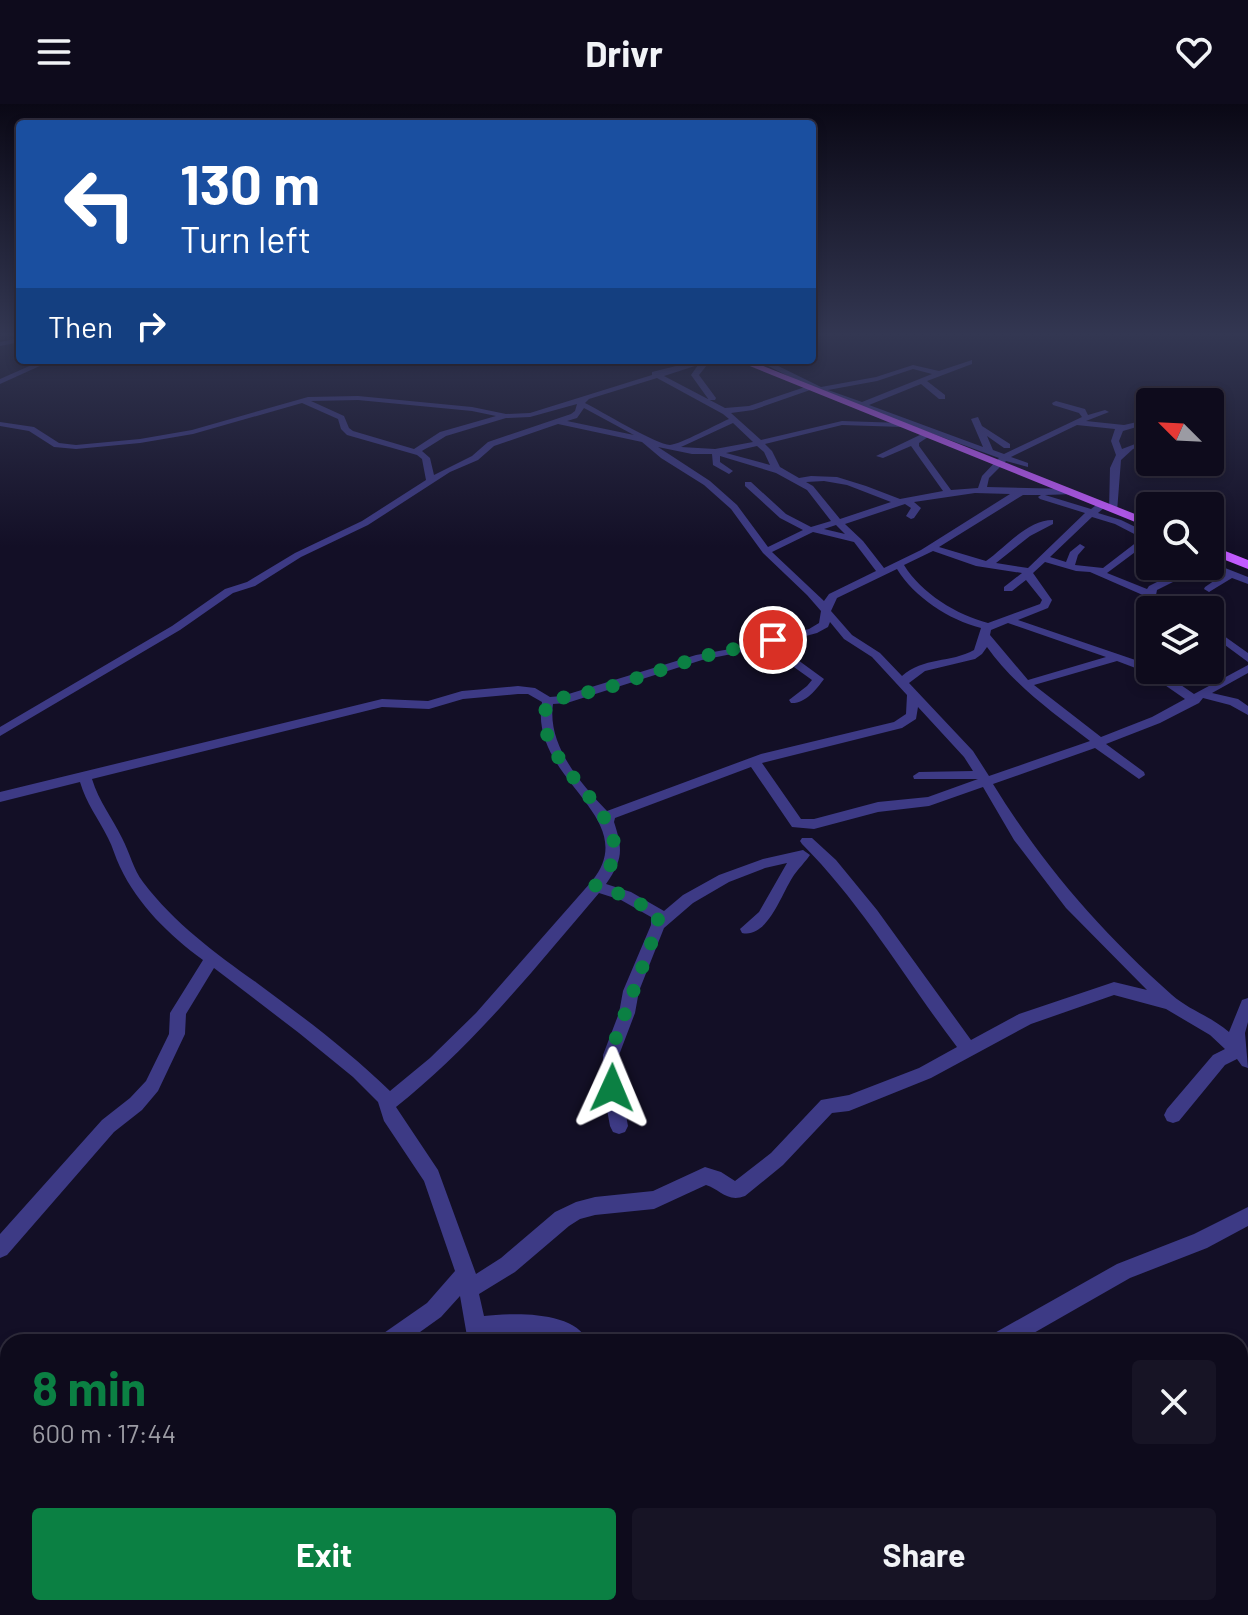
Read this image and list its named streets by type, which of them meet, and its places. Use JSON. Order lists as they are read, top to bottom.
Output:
{
  "north": "top left",
  "page": {
    "header": "Drivr",
    "turn": ["130 m", "Turn left"],
    "then": "Then",
    "heading": ["8 min", "600 m · 17:44"],
    "buttons": ["Exit", "Share"]
  }
}
